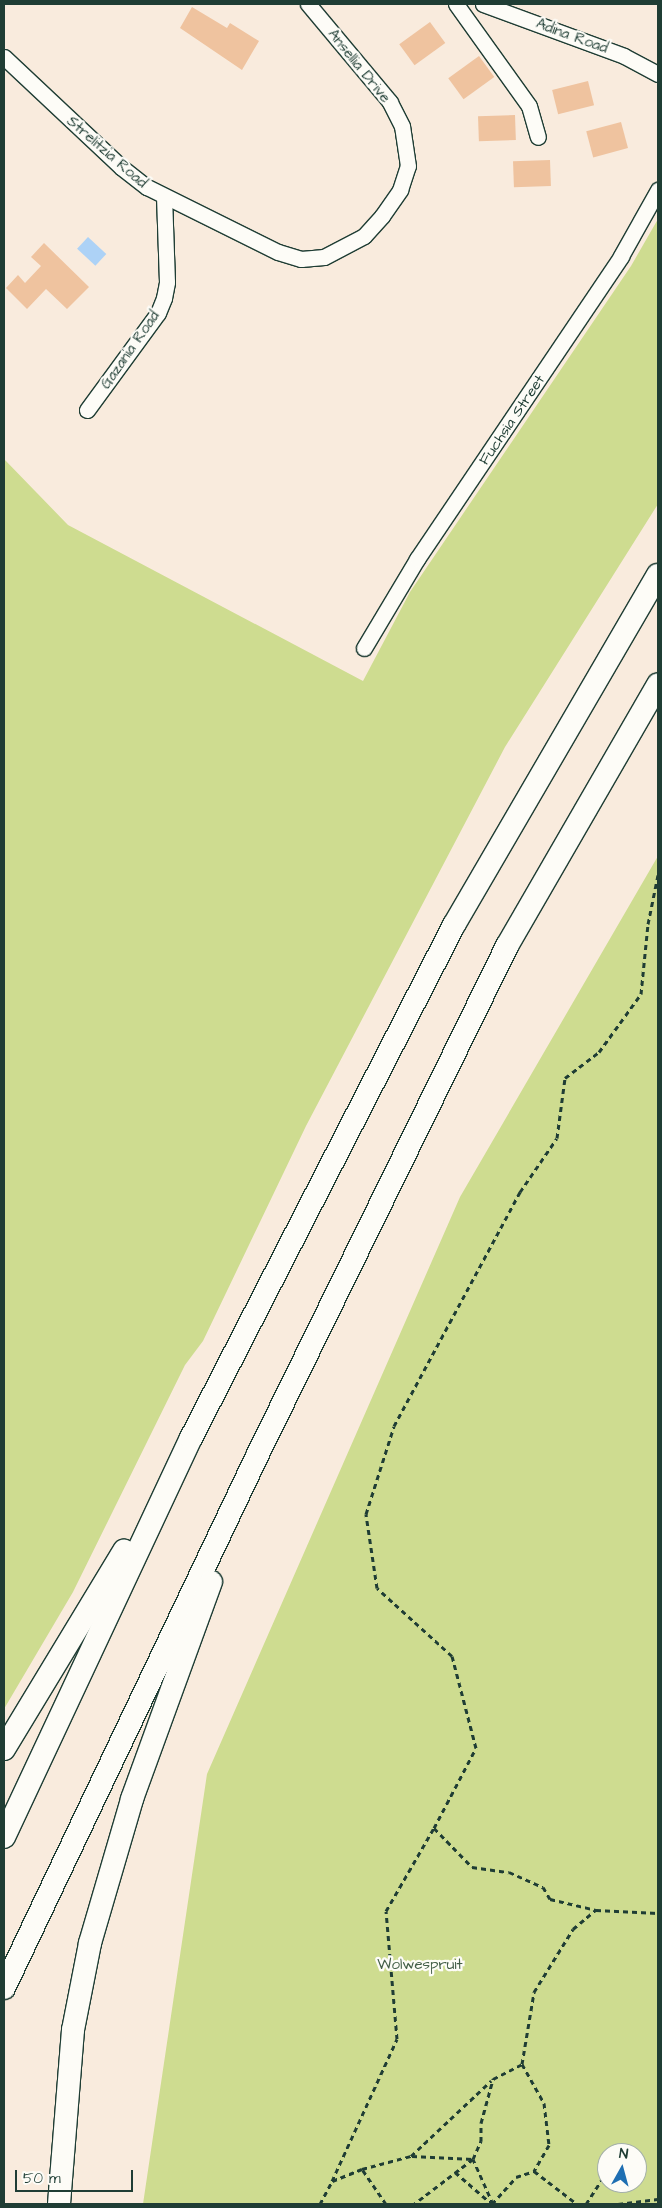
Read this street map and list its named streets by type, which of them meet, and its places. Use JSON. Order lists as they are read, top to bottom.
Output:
{
  "streets": {
    "street": [
      "Adina Road",
      "Ansellia Drive",
      "Strelitzia Road",
      "Gazania Road",
      "Fuchsia Street"
    ]
  },
  "crossings": [
    ["Ansellia Drive", "Strelitzia Road"],
    ["Strelitzia Road", "Gazania Road"]
  ],
  "parks": ["Wolwespruit"],
  "scale_bar": "50 m",
  "north": "top"
}
